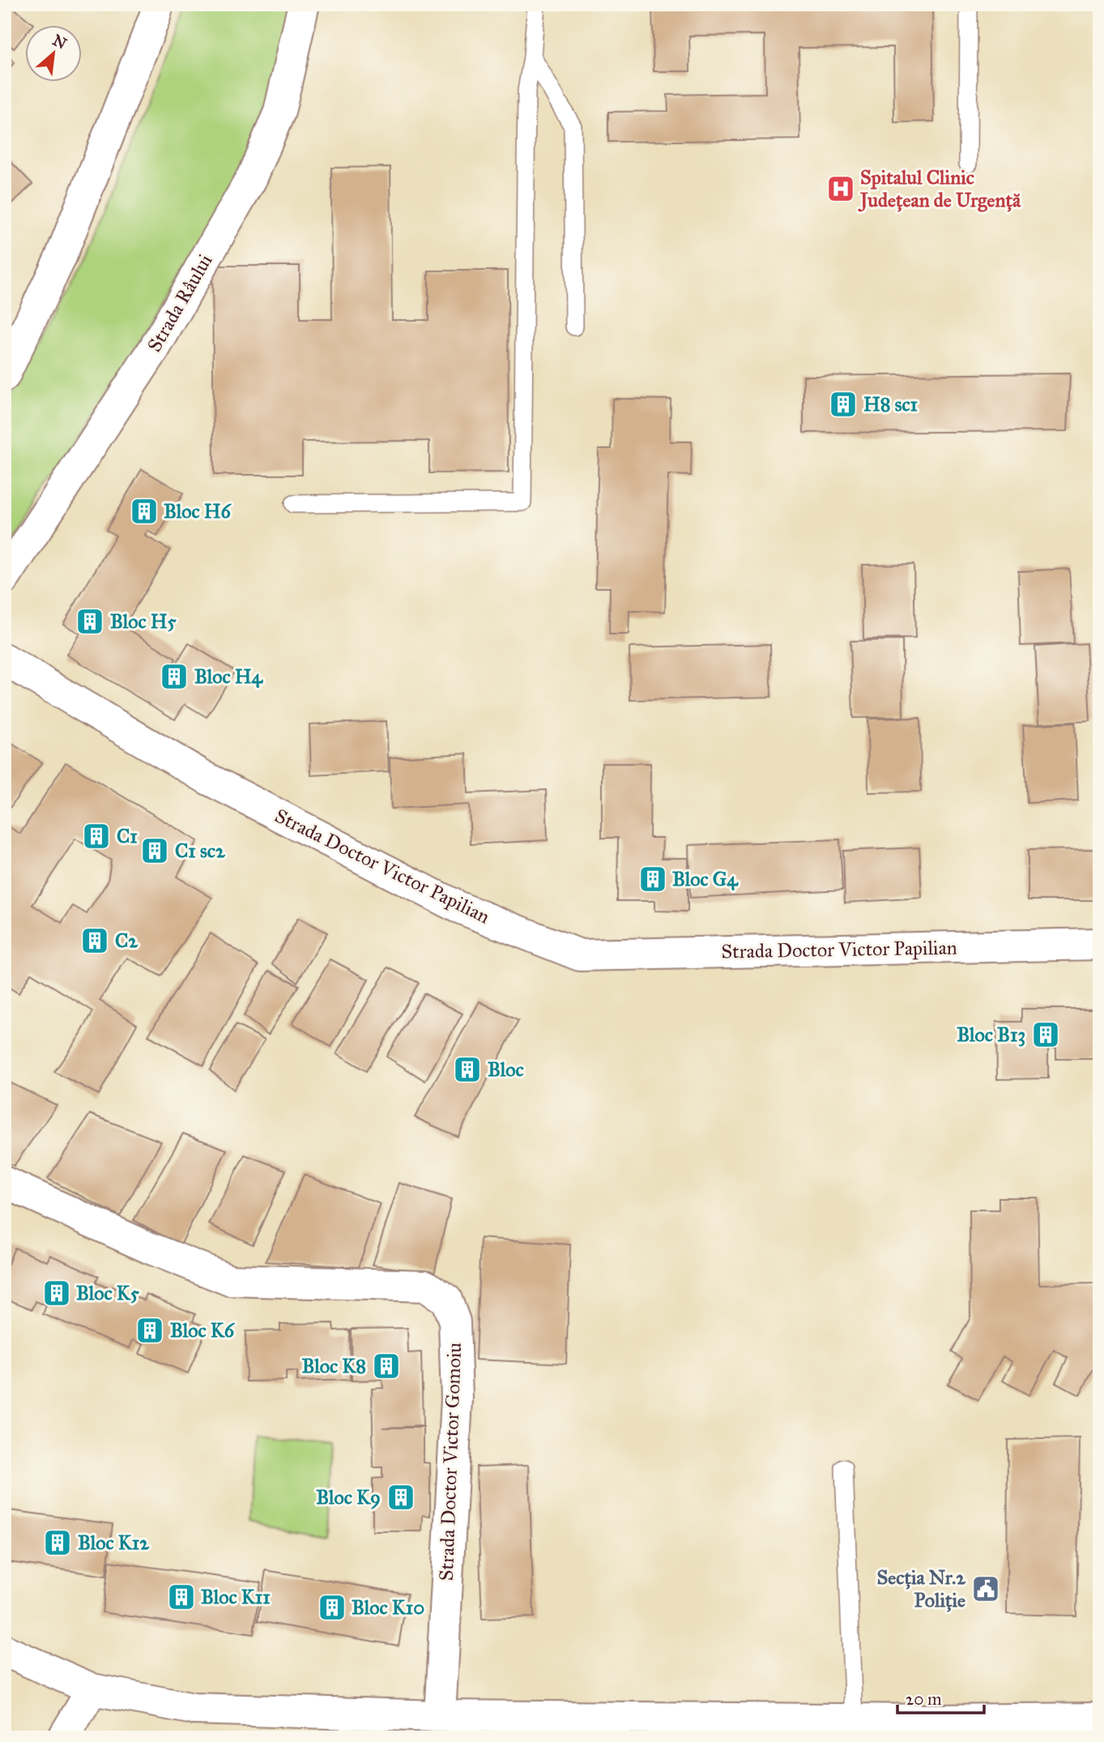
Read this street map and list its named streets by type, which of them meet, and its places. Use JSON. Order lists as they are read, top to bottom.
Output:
{
  "streets": {
    "street": ["Strada Râului", "Strada Doctor Victor Papilian", "Strada Doctor Victor Gomoiu"]
  },
  "places": {
    "hospital": ["Spitalul Clinic Județean de Urgență"],
    "building": [
      "H8 sc1",
      "Bloc H6",
      "Bloc H5",
      "Bloc H4",
      "C1",
      "C1 sc2",
      "Bloc G4",
      "C2",
      "Bloc B13",
      "Bloc",
      "Bloc K5",
      "Bloc K6",
      "Bloc K8",
      "Bloc K9",
      "Bloc K12",
      "Bloc K11",
      "Bloc K10"
    ],
    "public building": ["Secția Nr.2 Poliție"]
  },
  "scale_bar": "20 m",
  "north": "top right"
}
